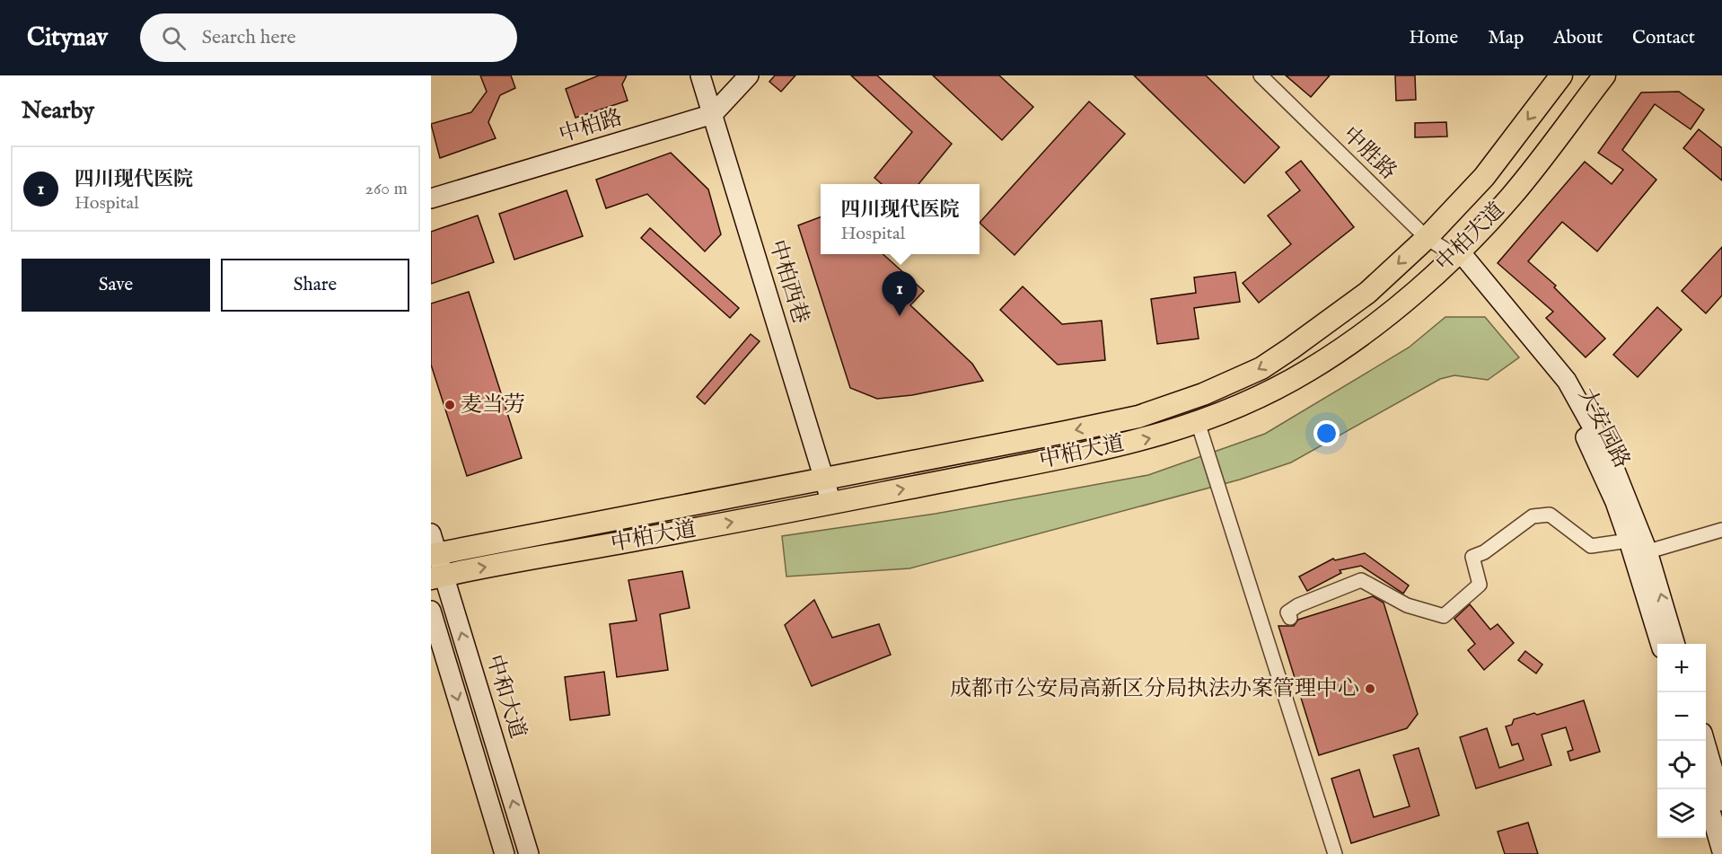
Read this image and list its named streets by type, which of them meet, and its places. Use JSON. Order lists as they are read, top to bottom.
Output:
{
  "streets": {
    "main road": ["中柏大道"],
    "street": [
      "中柏路",
      "中胜路",
      "中柏西巷",
      "大安园路",
      "中和大道"
    ]
  },
  "crossings": [
    ["中柏路", "中柏西巷"],
    ["中胜路", "中柏大道"],
    ["中胜路", "大安园路"],
    ["中柏大道", "中柏西巷"],
    ["中柏大道", "大安园路"],
    ["中柏大道", "中和大道"]
  ],
  "places": ["麦当劳", "成都市公安局高新区分局执法办案管理中心"],
  "page": {
    "header": "Citynav",
    "search": "Search here",
    "nav": [
      "Home",
      "Map",
      "About",
      "Contact"
    ],
    "heading": "Nearby",
    "list": [
      {
        "mark": "1",
        "name": "四川现代医院",
        "note": "Hospital",
        "value": "260 m"
      }
    ],
    "popup": ["四川现代医院", "Hospital"],
    "buttons": ["Save", "Share"],
    "pins": "1",
    "map_buttons": ["+", "−"]
  }
}
